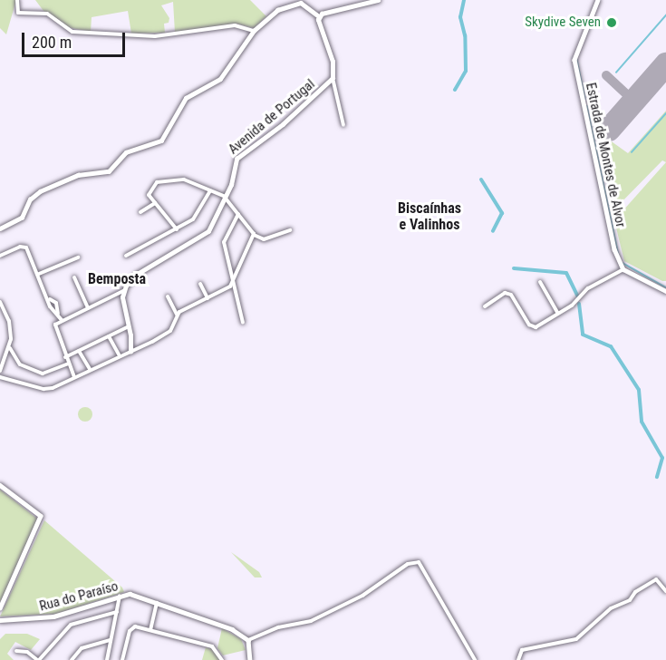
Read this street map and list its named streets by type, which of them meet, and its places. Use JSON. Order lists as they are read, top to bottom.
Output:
{
  "streets": {
    "street": ["Avenida de Portugal", "Estrada de Montes de Alvor", "Rua do Paraíso"]
  },
  "districts": ["Biscaínhas e Valinhos", "Bemposta"],
  "places": ["Skydive Seven"],
  "scale_bar": "200 m"
}
